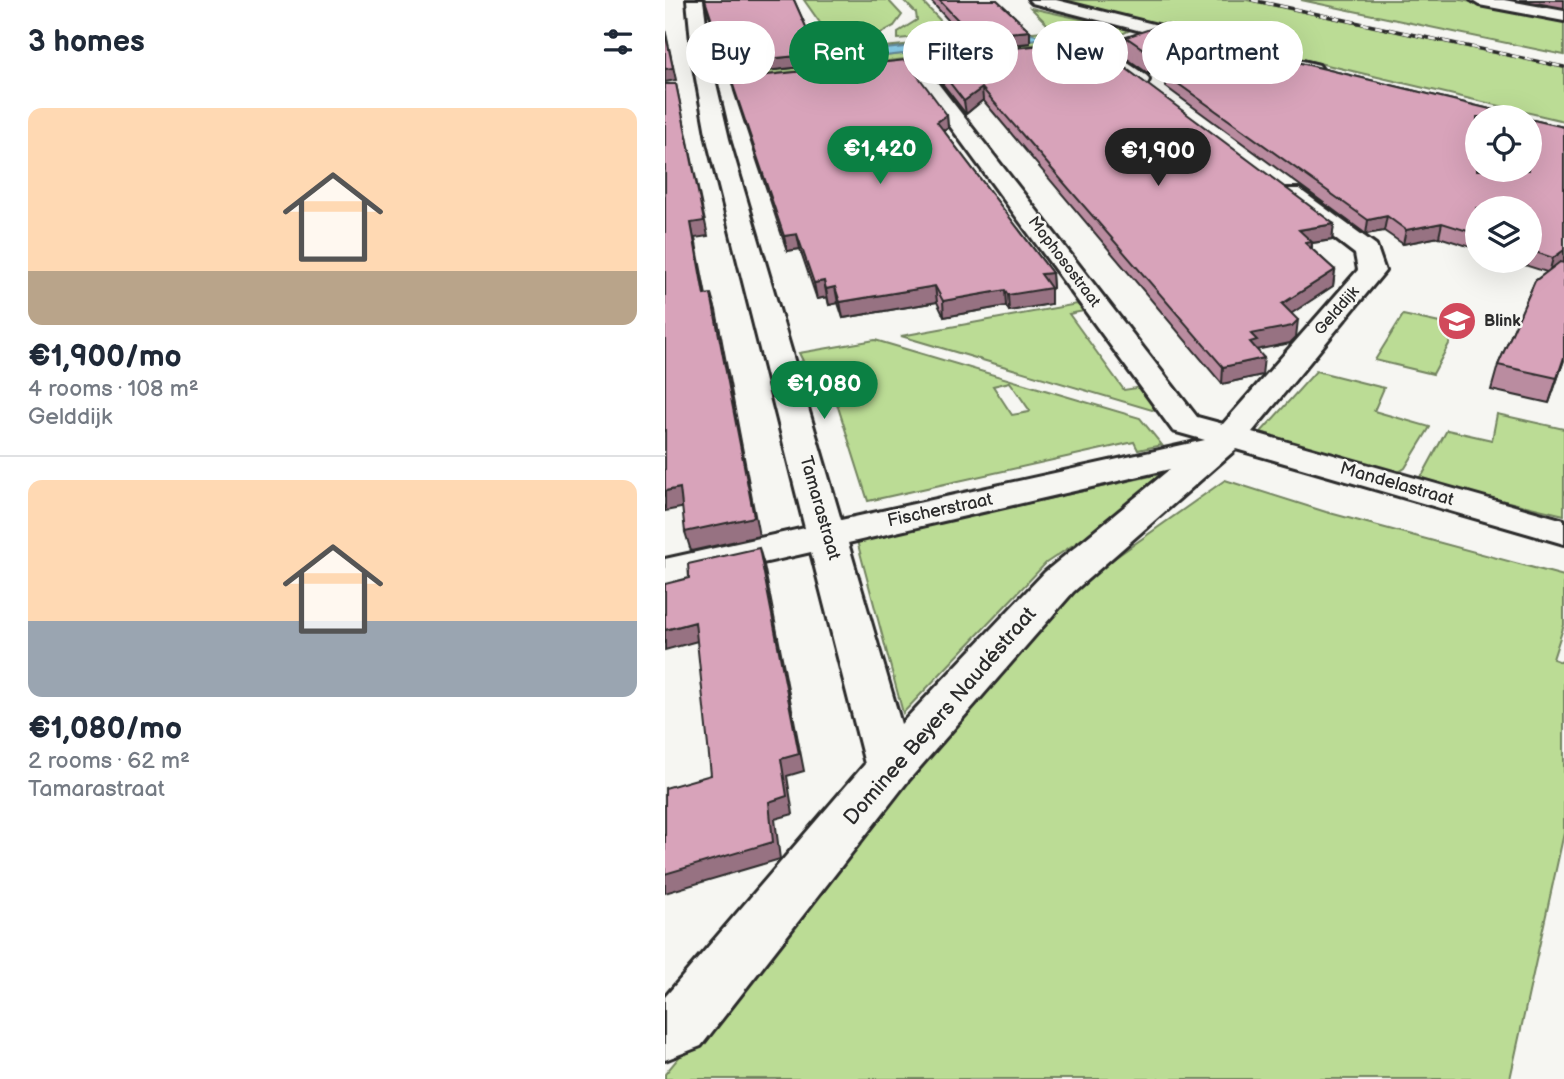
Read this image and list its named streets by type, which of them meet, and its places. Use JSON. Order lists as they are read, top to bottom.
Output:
{
  "streets": {
    "street": [
      "Mophosostraat",
      "Gelddijk",
      "Mandelastraat",
      "Tamarastraat",
      "Fischerstraat",
      "Dominee Beyers Naudéstraat"
    ]
  },
  "crossings": [
    ["Mophosostraat", "Gelddijk"],
    ["Mophosostraat", "Mandelastraat"],
    ["Mophosostraat", "Fischerstraat"],
    ["Mophosostraat", "Dominee Beyers Naudéstraat"],
    ["Gelddijk", "Mandelastraat"],
    ["Gelddijk", "Fischerstraat"],
    ["Gelddijk", "Dominee Beyers Naudéstraat"],
    ["Mandelastraat", "Fischerstraat"],
    ["Mandelastraat", "Dominee Beyers Naudéstraat"],
    ["Tamarastraat", "Fischerstraat"],
    ["Tamarastraat", "Dominee Beyers Naudéstraat"],
    ["Fischerstraat", "Dominee Beyers Naudéstraat"]
  ],
  "places": {
    "school or university": ["Blink"]
  },
  "page": {
    "heading": "3 homes",
    "chip": [
      "Buy",
      "Rent",
      "Filters",
      "New",
      "Apartment"
    ],
    "list": [
      {
        "name": "€1,900/mo",
        "note": "4 rooms · 108 m² · Gelddijk"
      },
      {
        "name": "€1,080/mo",
        "note": "2 rooms · 62 m² · Tamarastraat"
      }
    ],
    "price": ["€1,420", "€1,900", "€1,080"]
  }
}
